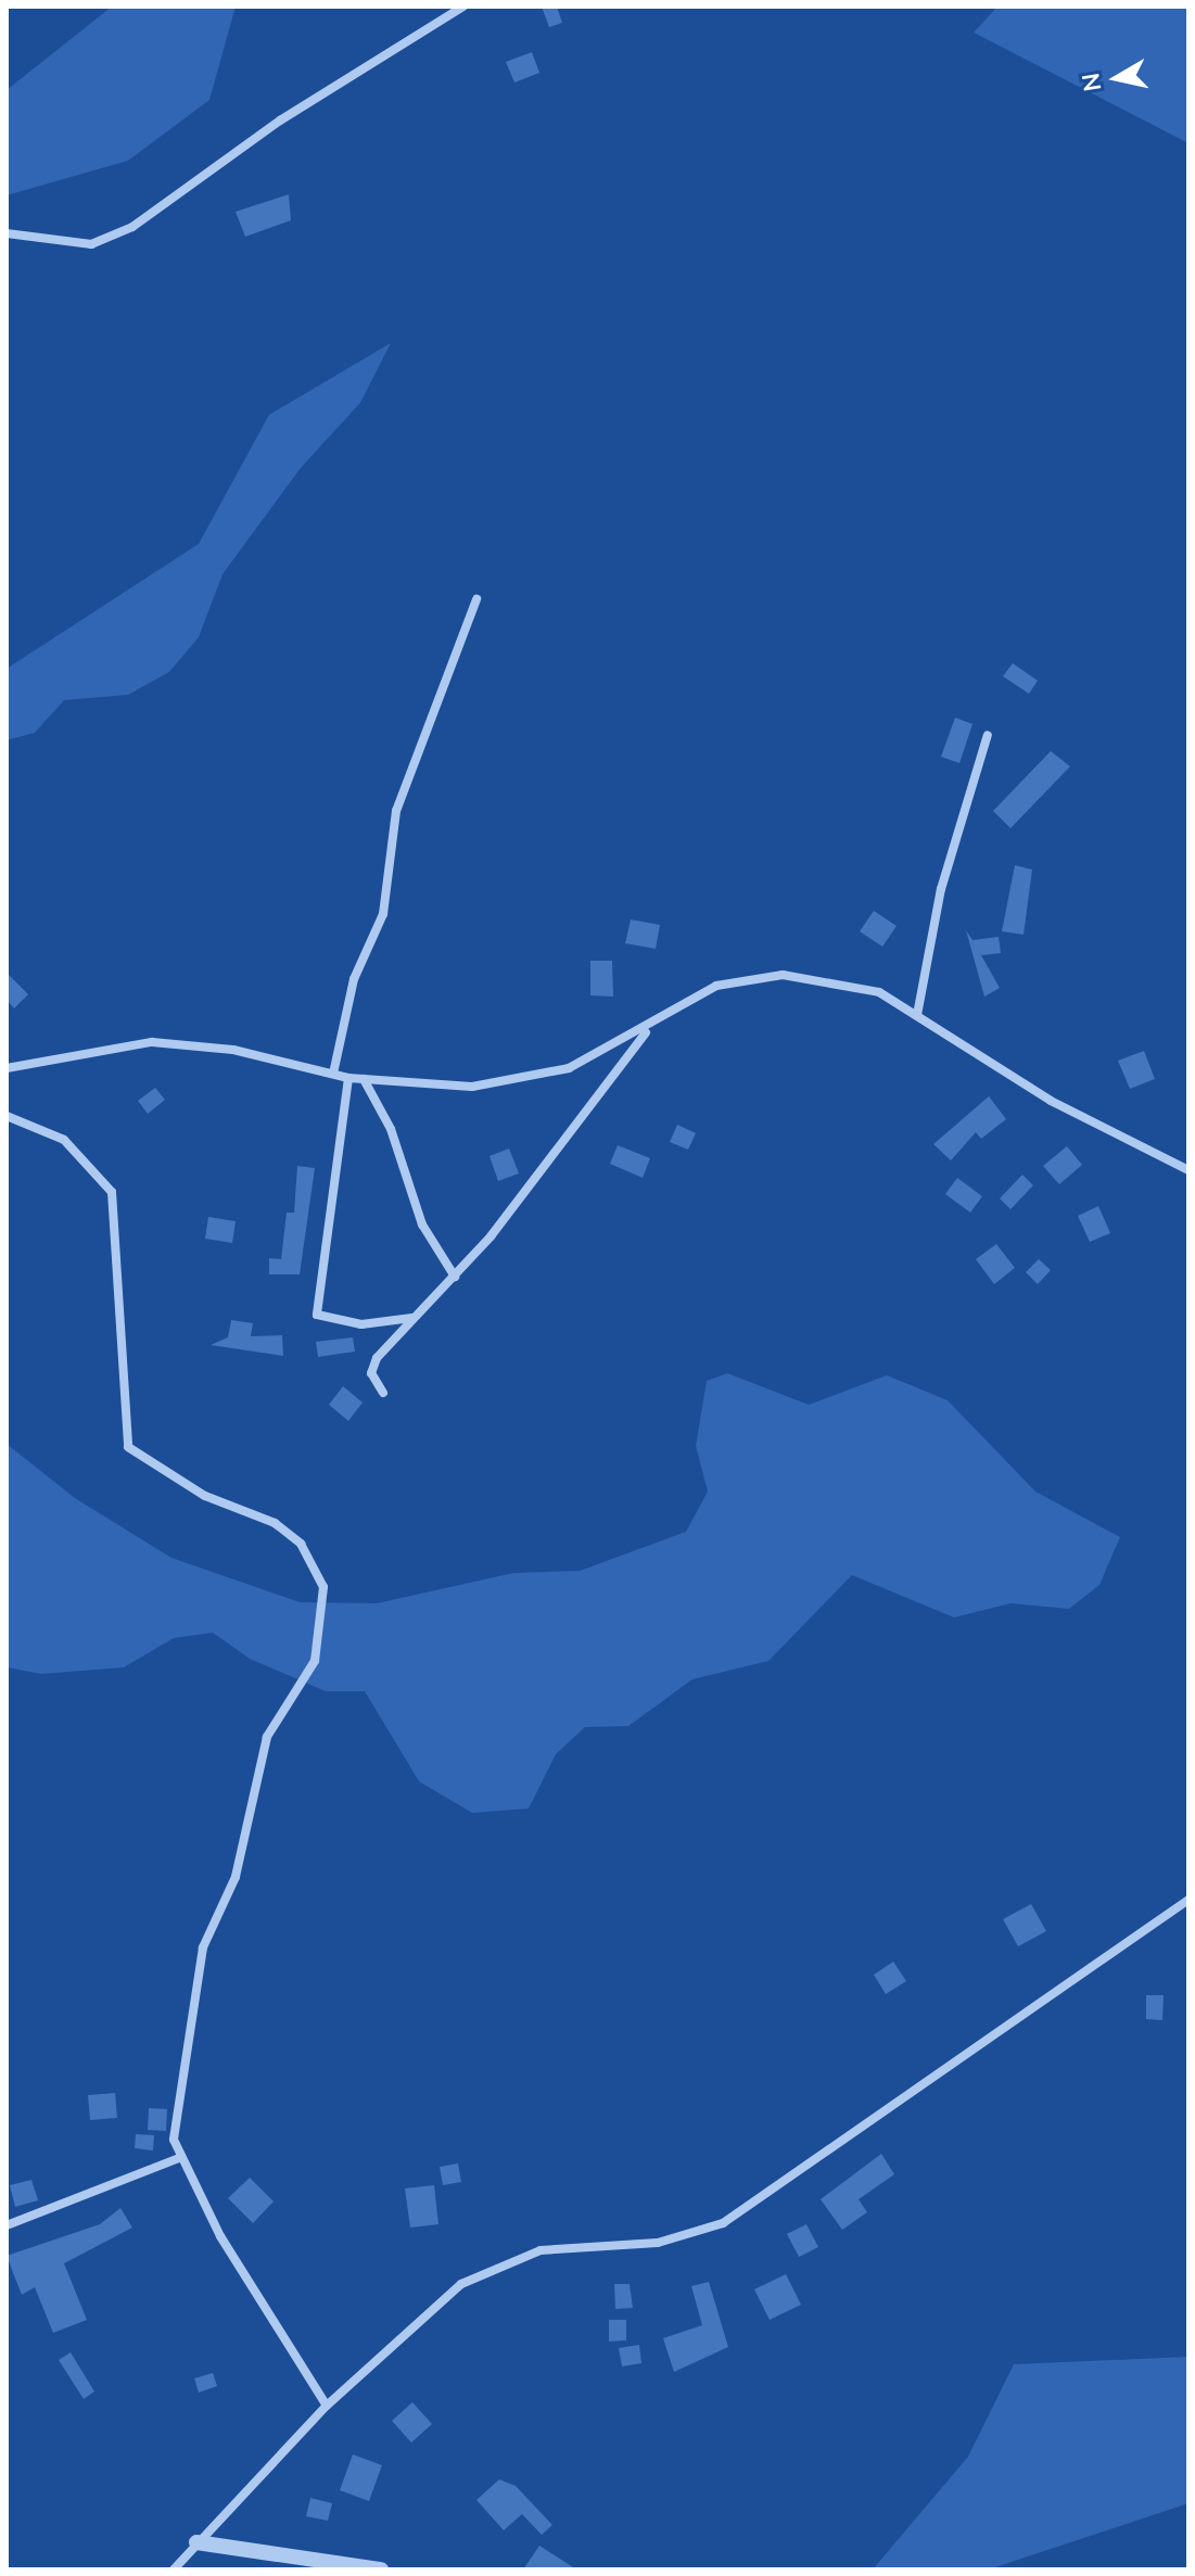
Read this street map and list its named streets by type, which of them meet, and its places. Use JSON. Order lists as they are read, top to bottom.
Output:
{
  "north": "left"
}
